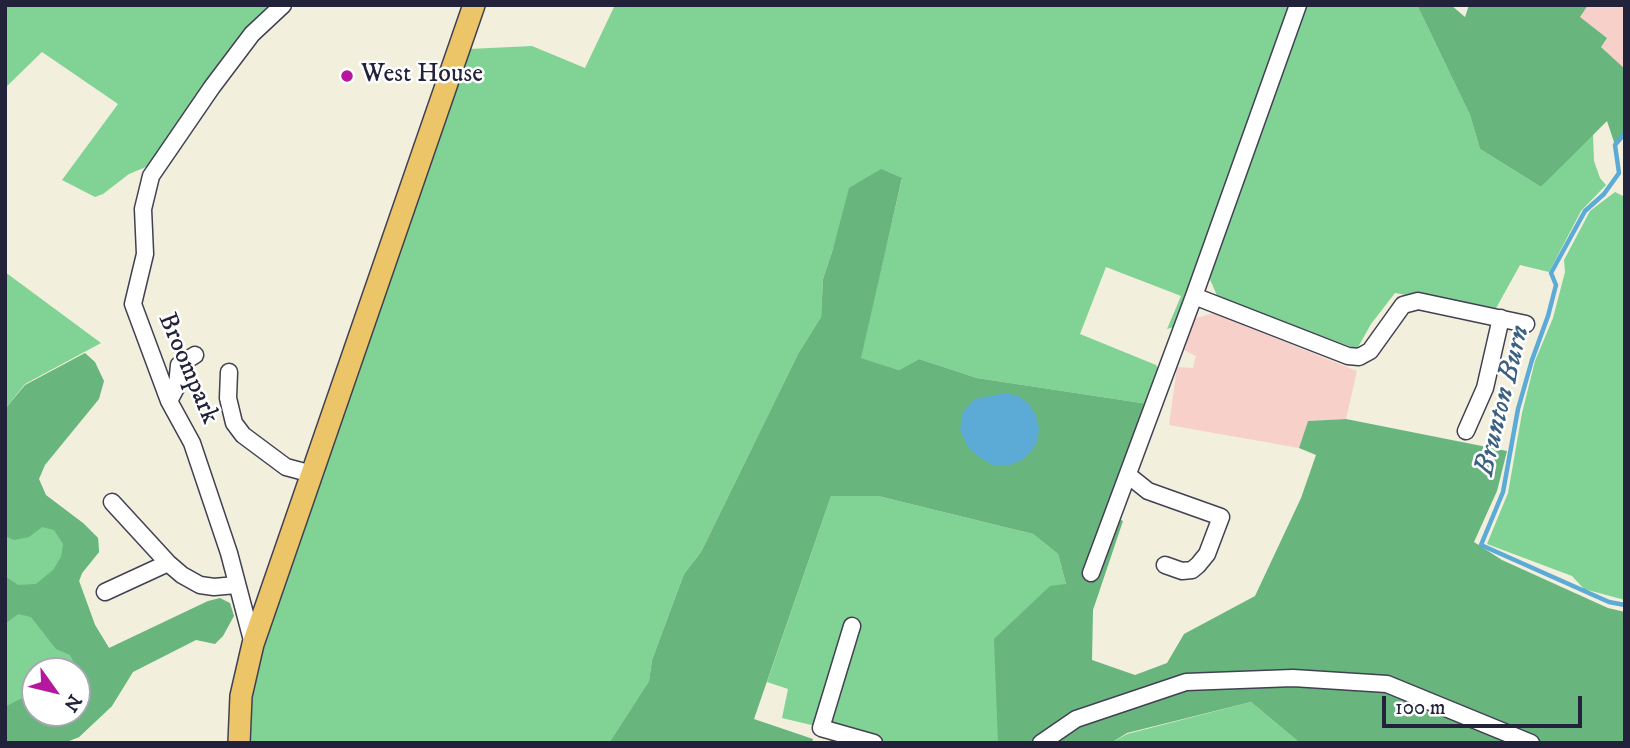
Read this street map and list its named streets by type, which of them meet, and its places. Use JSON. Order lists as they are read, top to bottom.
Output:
{
  "streets": {
    "street": ["Broompark"]
  },
  "water": ["Brunton Burn"],
  "places": ["West House"],
  "scale_bar": "100 m",
  "north": "bottom right"
}
